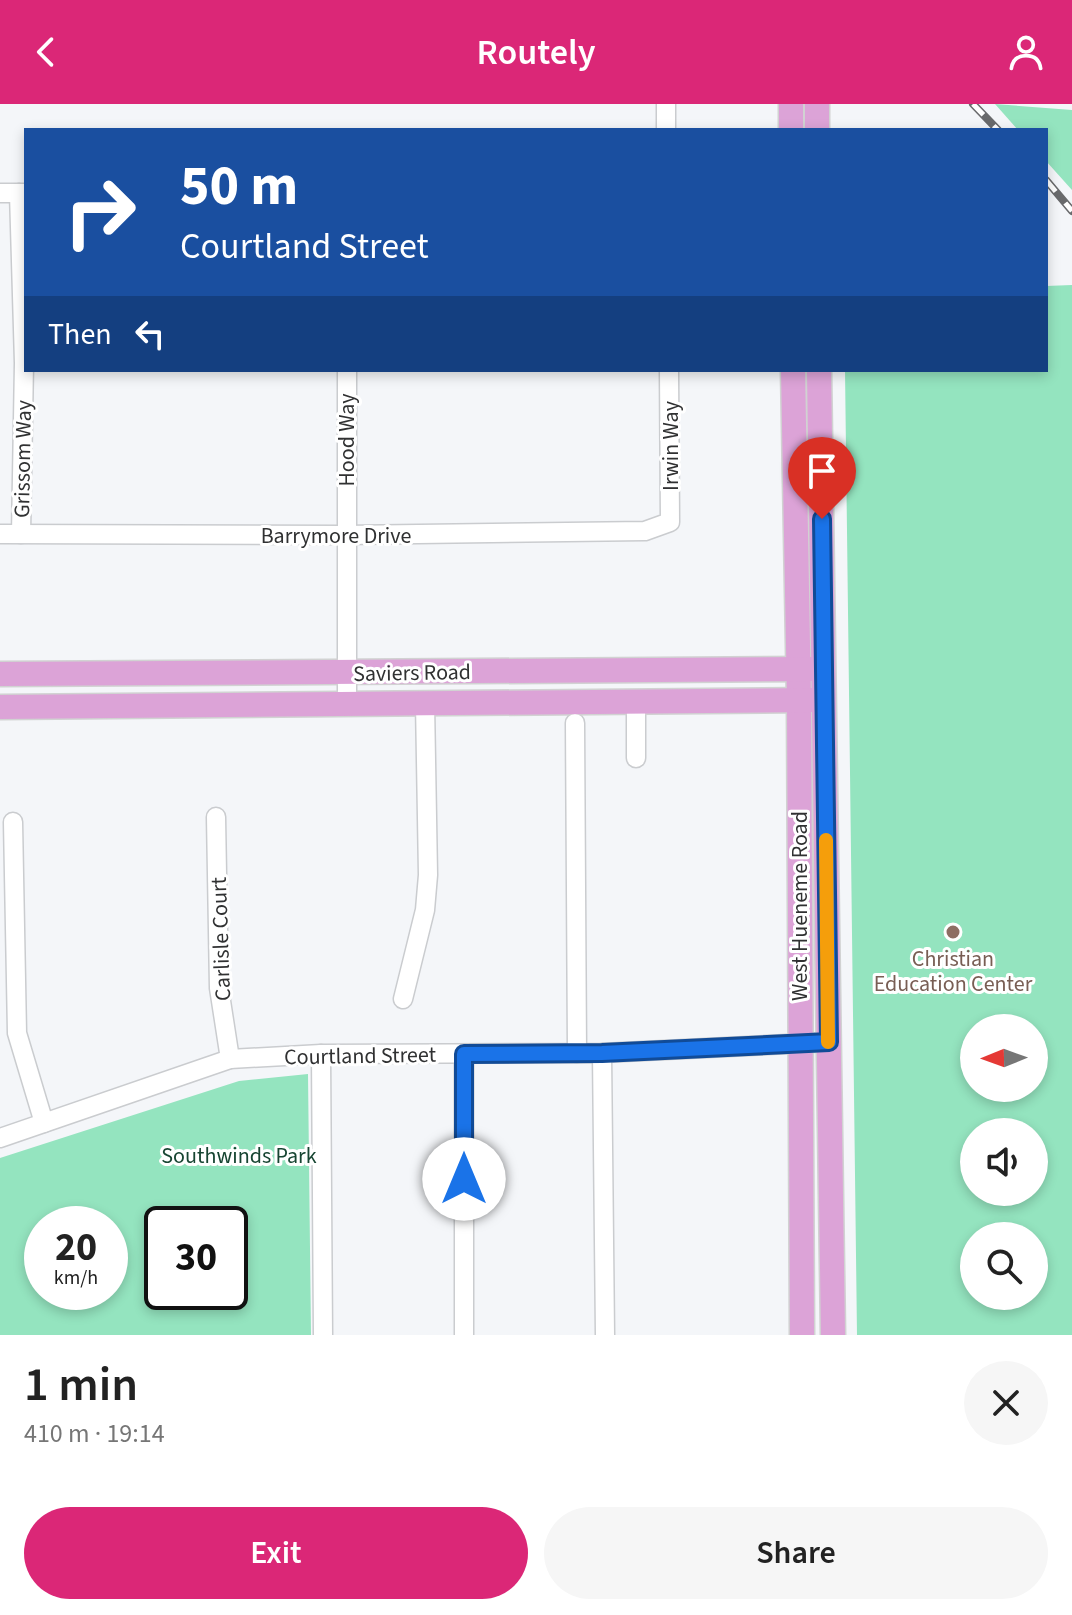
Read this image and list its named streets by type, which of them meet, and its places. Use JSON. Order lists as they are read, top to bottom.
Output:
{
  "streets": {
    "main road": ["Saviers Road", "West Hueneme Road"],
    "street": [
      "Hood Way",
      "Irwin Way",
      "Grissom Way",
      "Barrymore Drive",
      "Carlisle Court",
      "Courtland Street"
    ]
  },
  "crossings": [
    ["Hood Way", "Barrymore Drive"],
    ["Hood Way", "Saviers Road"],
    ["Irwin Way", "Barrymore Drive"],
    ["Grissom Way", "Barrymore Drive"],
    ["Saviers Road", "West Hueneme Road"],
    ["West Hueneme Road", "Courtland Street"],
    ["Carlisle Court", "Courtland Street"]
  ],
  "parks": ["Southwinds Park"],
  "places": ["Christian Education Center"],
  "north": "left",
  "page": {
    "header": "Routely",
    "turn": ["50 m", "Courtland Street"],
    "then": "Then",
    "speed": "20 km/h",
    "limit": "30",
    "heading": ["1 min", "410 m · 19:14"],
    "buttons": ["Exit", "Share"]
  }
}
